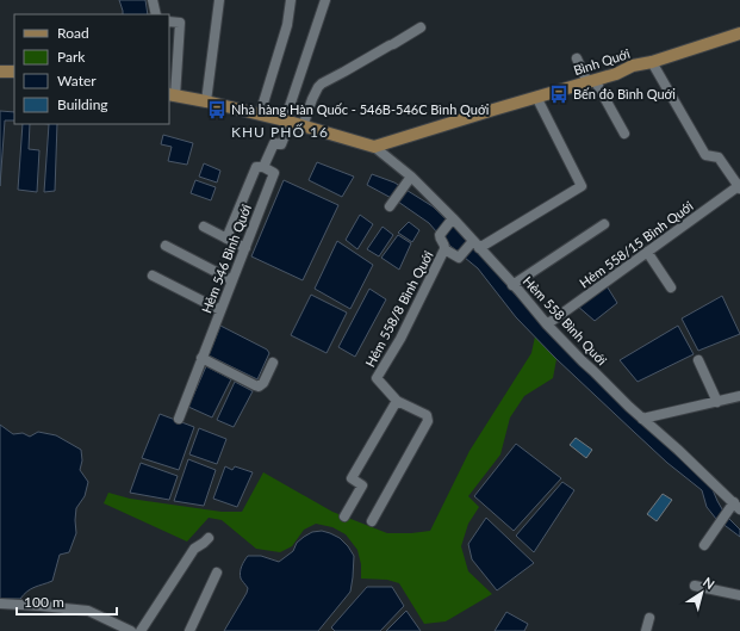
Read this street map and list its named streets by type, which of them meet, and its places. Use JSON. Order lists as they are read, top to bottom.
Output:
{
  "streets": {
    "main road": ["Bình Quới"],
    "street": [
      "Hẻm 558/15 Bình Quới",
      "Hẻm 546 Bình Quới",
      "Hẻm 558/8 Bình Quới",
      "Hẻm 558 Bình Quới"
    ]
  },
  "crossings": [
    ["Bình Quới", "Hẻm 558/8 Bình Quới"],
    ["Bình Quới", "Hẻm 558 Bình Quới"],
    ["Hẻm 558/15 Bình Quới", "Hẻm 558 Bình Quới"],
    ["Hẻm 558/8 Bình Quới", "Hẻm 558 Bình Quới"]
  ],
  "districts": ["KHU PHỐ 16"],
  "places": {
    "bus stop": ["Bến đò Bình Quới", "Nhà hàng Hàn Quốc - 546B-546C Bình Quới"]
  },
  "legend": [
    "Road",
    "Park",
    "Water",
    "Building"
  ],
  "scale_bar": "100 m",
  "north": "top right"
}
